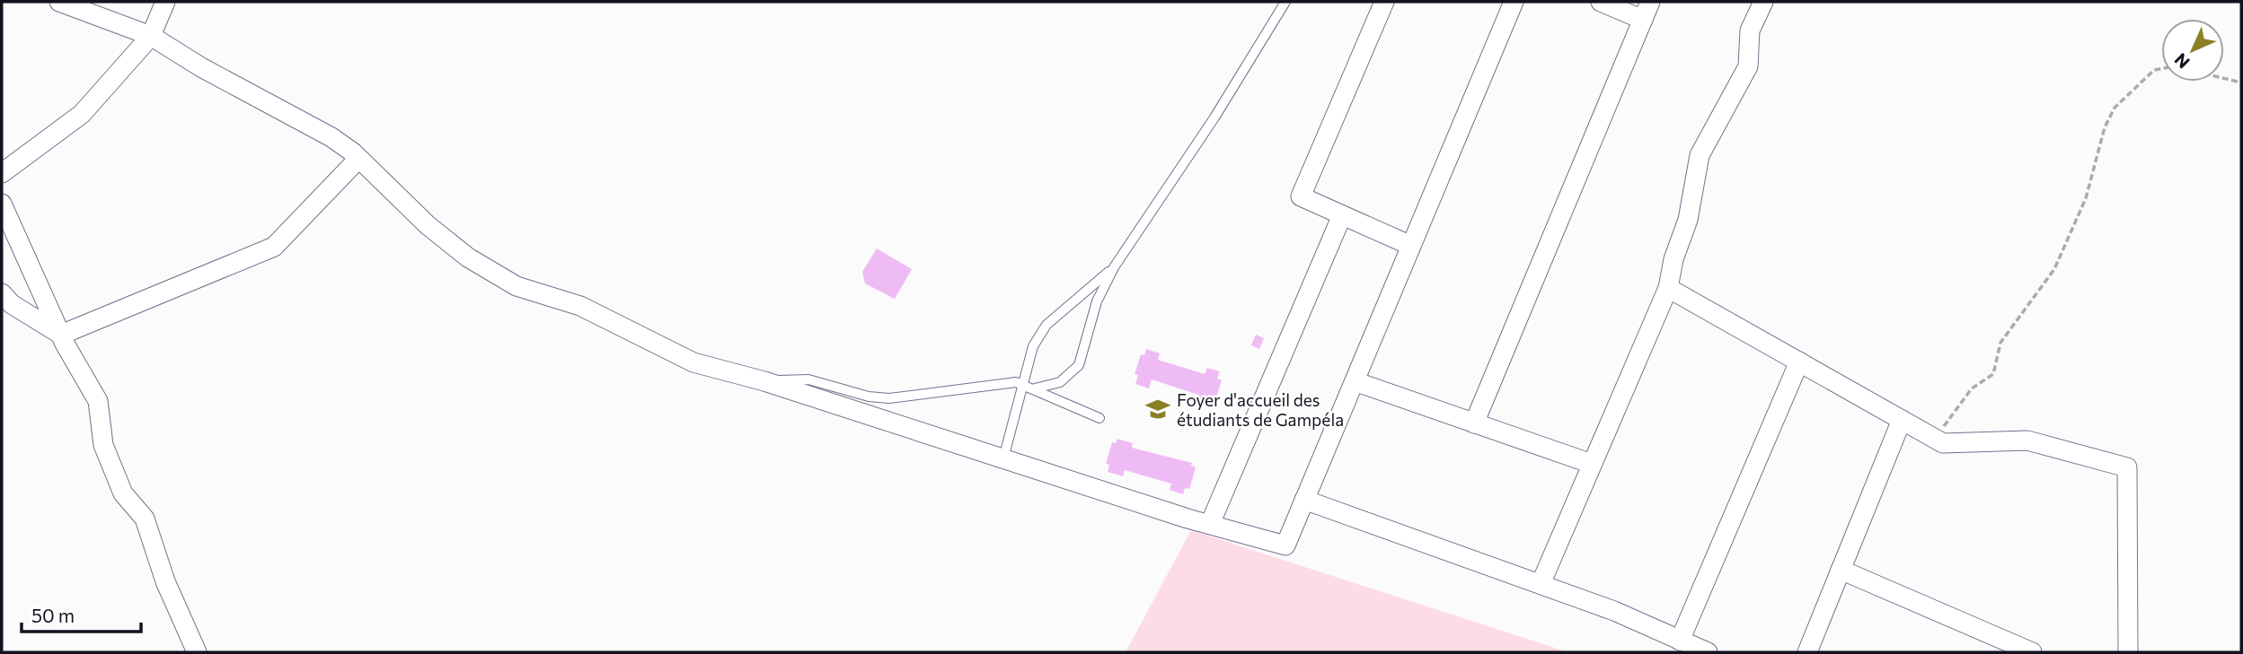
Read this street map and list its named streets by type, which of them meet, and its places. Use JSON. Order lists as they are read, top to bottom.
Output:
{
  "places": {
    "school or university": ["Foyer d'accueil des étudiants de Gampéla"]
  },
  "scale_bar": "50 m",
  "north": "bottom left"
}
